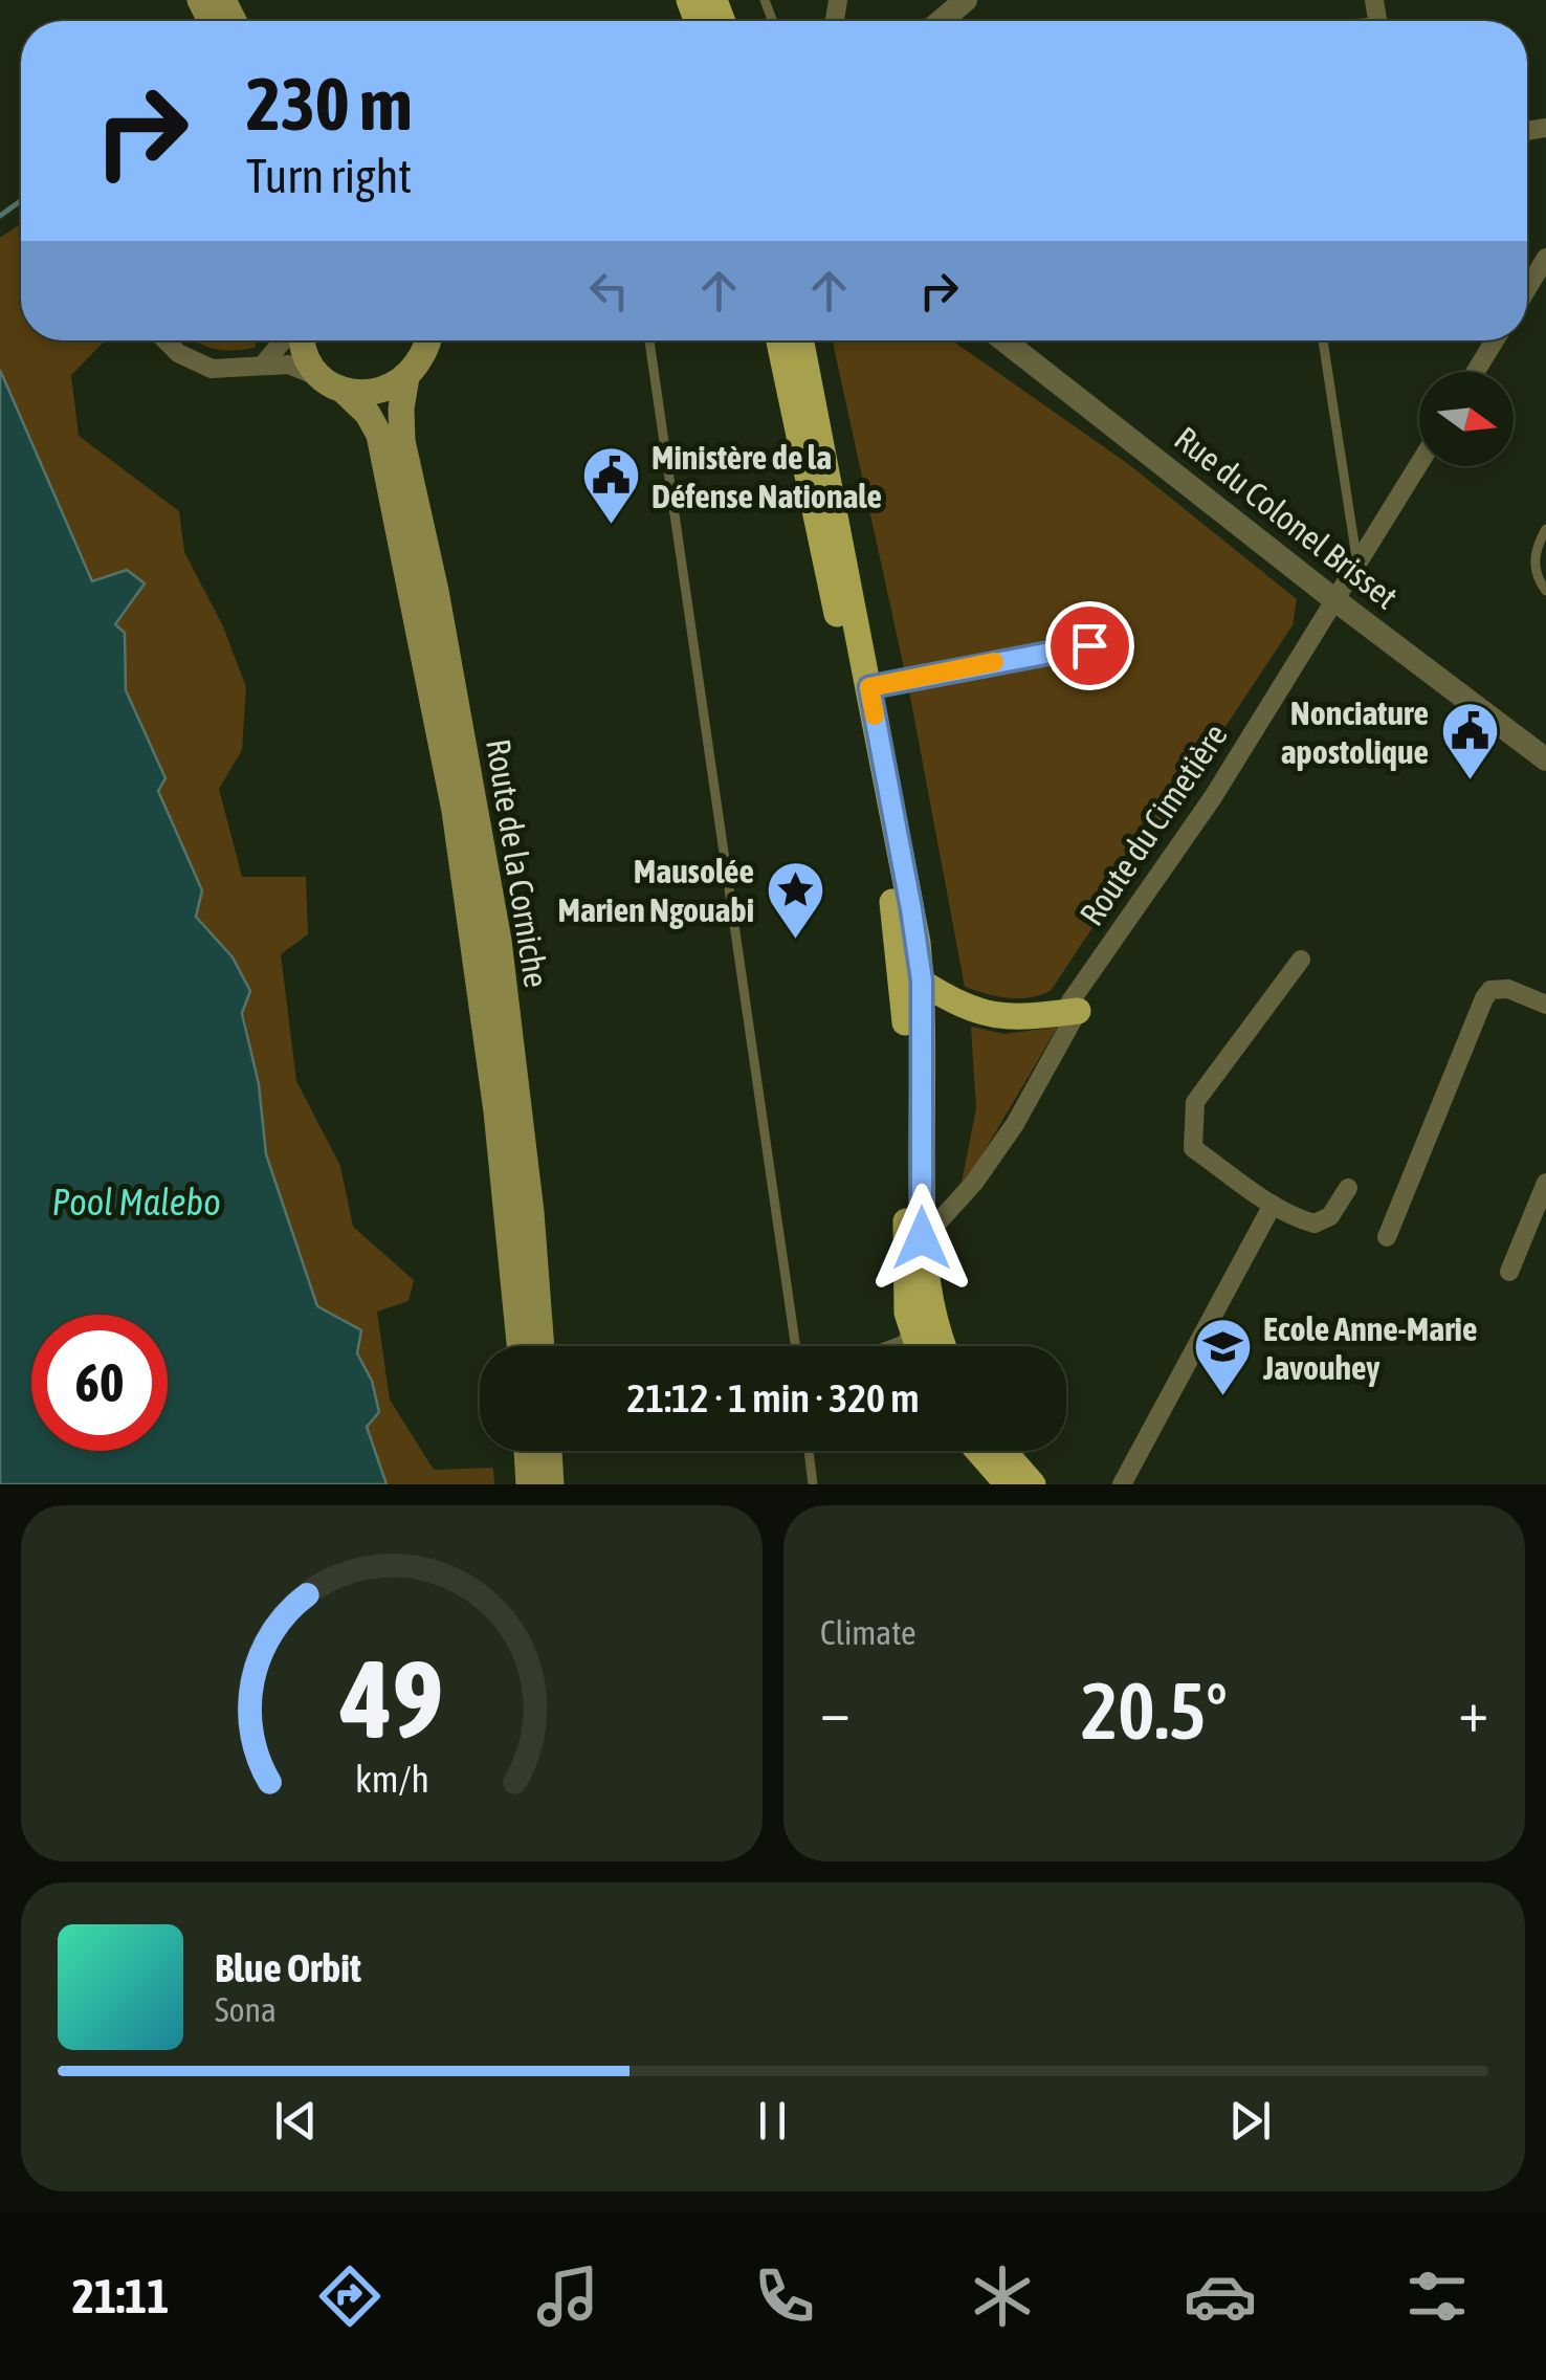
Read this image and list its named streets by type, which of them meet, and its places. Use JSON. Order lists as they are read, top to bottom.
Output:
{
  "streets": {
    "main road": ["Route de la Corniche"],
    "street": ["Rue du Colonel Brisset", "Route du Cimetière"]
  },
  "crossings": [
    ["Rue du Colonel Brisset", "Route du Cimetière"]
  ],
  "water": ["Pool Malebo"],
  "places": {
    "public building": ["Ministère de la Défense Nationale", "Nonciature apostolique"],
    "place": ["Mausolée Marien Ngouabi"],
    "school or university": ["Ecole Anne-Marie Javouhey"]
  },
  "north": "right",
  "page": {
    "turn": ["230 m", "Turn right"],
    "limit": "60",
    "trip": "21:12 · 1 min · 320 m",
    "tile": "Climate",
    "heat": ["−", "20.5°", "+"],
    "song": ["Blue Orbit", "Sona"],
    "tabs": "21:11",
    "gauge": ["49", "km/h"]
  }
}
